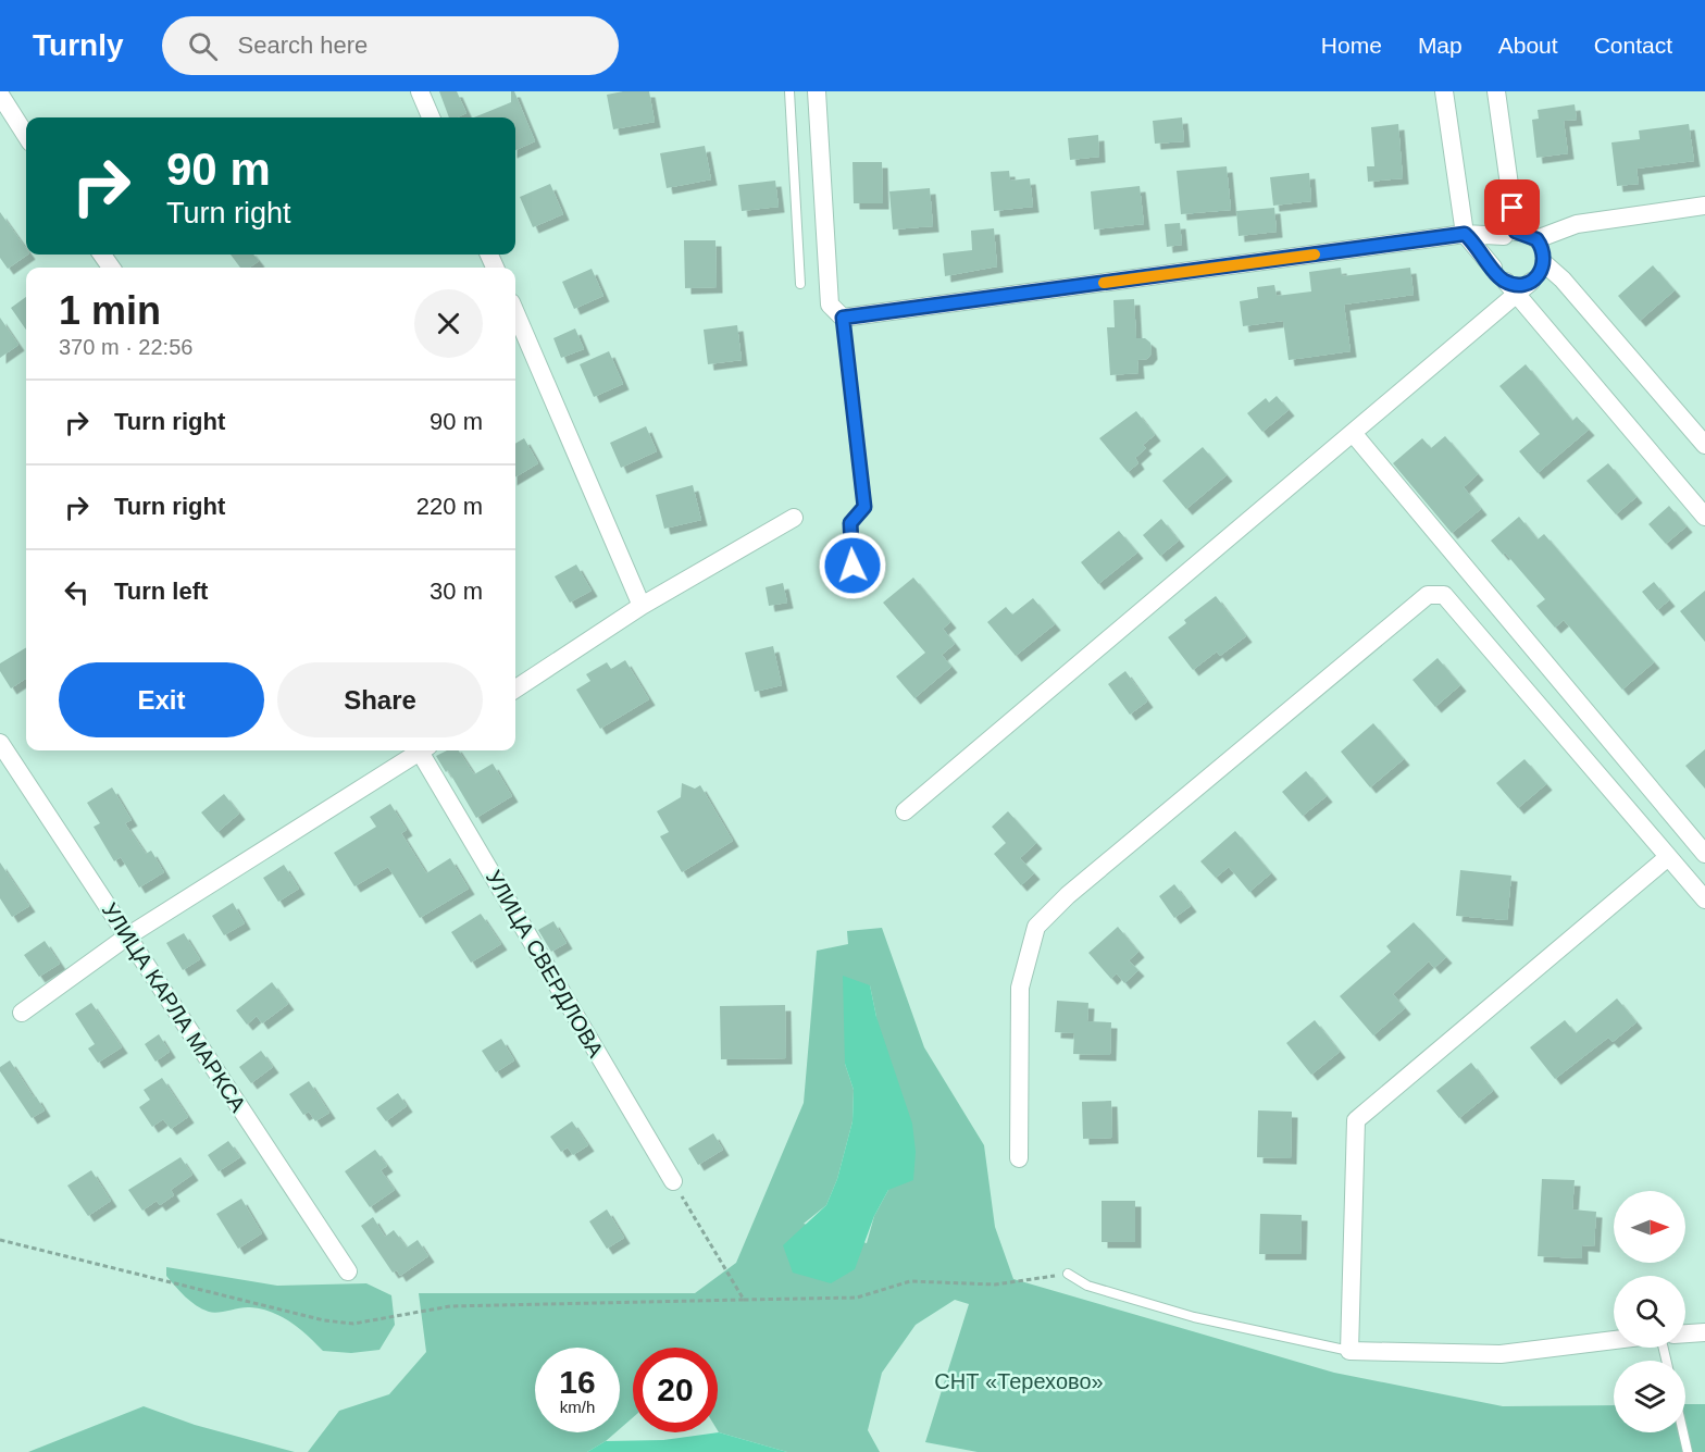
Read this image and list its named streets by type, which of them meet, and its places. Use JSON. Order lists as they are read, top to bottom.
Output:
{
  "streets": {
    "street": ["УЛИЦА СВЕРДЛОВА", "УЛИЦА КАРЛА МАРКСА"]
  },
  "parks": ["СНТ «Терехово»"],
  "north": "right",
  "page": {
    "header": "Turnly",
    "search": "Search here",
    "nav": [
      "Home",
      "Map",
      "About",
      "Contact"
    ],
    "turn": ["90 m", "Turn right"],
    "heading": ["1 min", "370 m · 22:56"],
    "list": [
      {
        "name": "Turn right",
        "value": "90 m"
      },
      {
        "name": "Turn right",
        "value": "220 m"
      },
      {
        "name": "Turn left",
        "value": "30 m"
      }
    ],
    "buttons": ["Exit", "Share"],
    "speed": "16 km/h",
    "limit": "20"
  }
}
